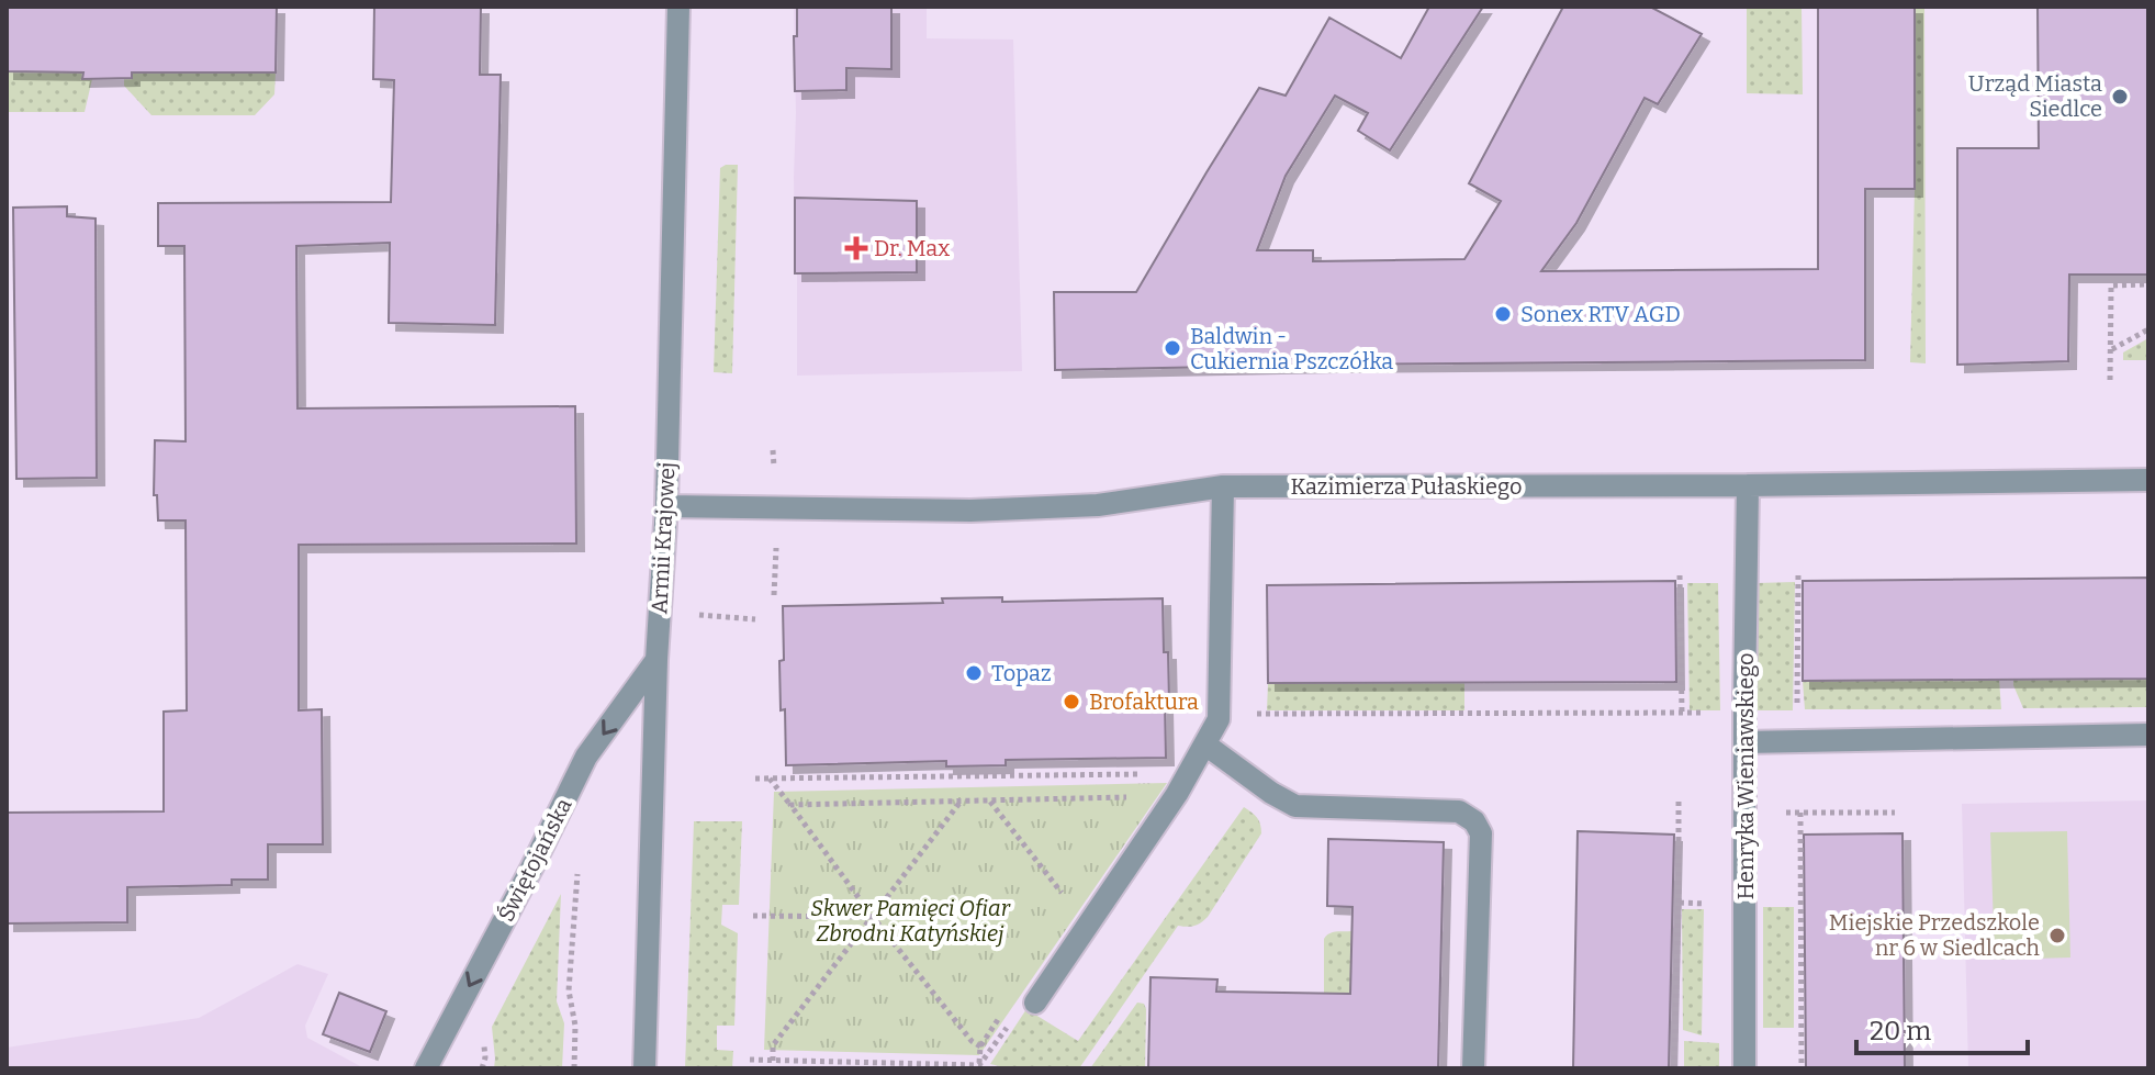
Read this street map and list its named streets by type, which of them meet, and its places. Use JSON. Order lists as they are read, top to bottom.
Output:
{
  "streets": {
    "street": [
      "Kazimierza Pułaskiego",
      "Armii Krajowej",
      "Henryka Wieniawskiego",
      "Świętojańska"
    ]
  },
  "crossings": [
    ["Kazimierza Pułaskiego", "Armii Krajowej"],
    ["Kazimierza Pułaskiego", "Henryka Wieniawskiego"],
    ["Armii Krajowej", "Świętojańska"]
  ],
  "one_way": ["Świętojańska"],
  "parks": ["Skwer Pamięci Ofiar Zbrodni Katyńskiej"],
  "places": {
    "other": [
      "Urząd Miasta Siedlce",
      "Sonex RTV AGD",
      "Baldwin - Cukiernia Pszczółka",
      "Topaz",
      "Brofaktura",
      "Miejskie Przedszkole nr 6 w Siedlcach"
    ],
    "health": ["Dr. Max"]
  },
  "scale_bar": "20 m"
}
